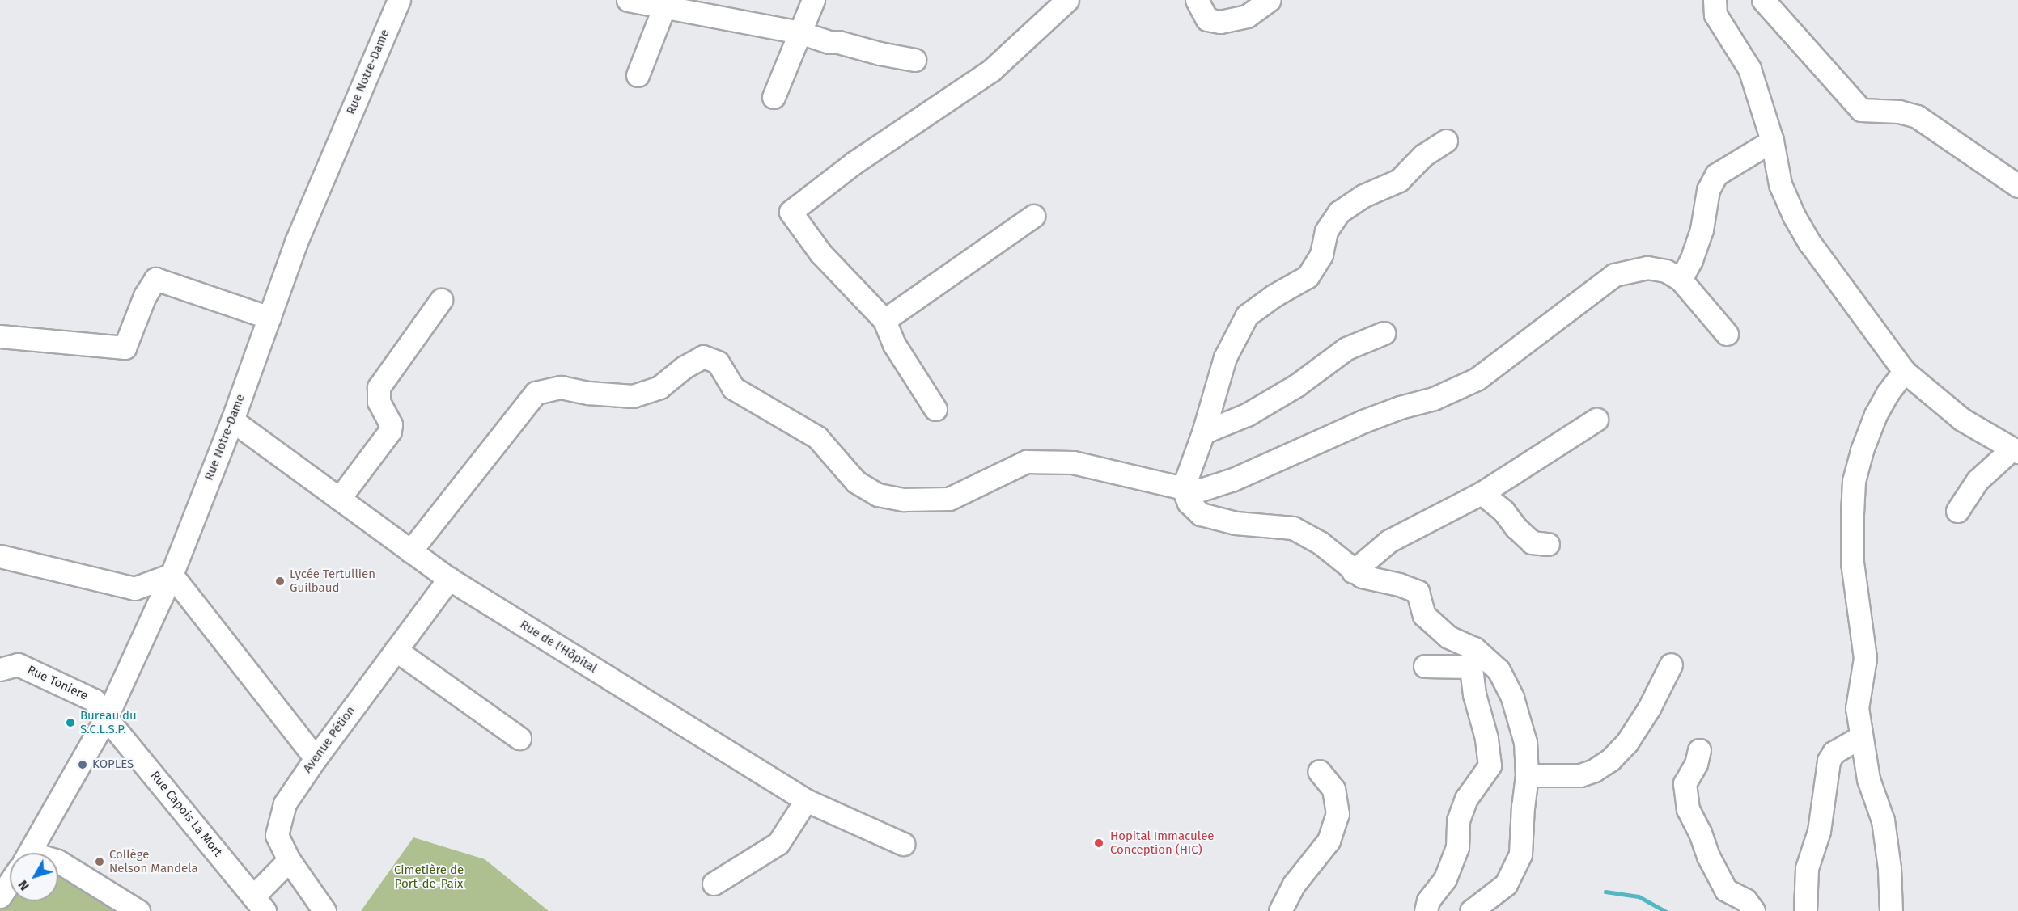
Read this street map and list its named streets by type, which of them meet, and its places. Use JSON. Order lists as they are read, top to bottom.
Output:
{
  "streets": {
    "street": [
      "Rue Notre-Dame",
      "Rue de l'Hôpital",
      "Rue Toniere",
      "Avenue Pétion",
      "Rue Capois La Mort"
    ]
  },
  "crossings": [
    ["Rue Notre-Dame", "Rue de l'Hôpital"],
    ["Rue Notre-Dame", "Rue Toniere"],
    ["Rue Notre-Dame", "Rue Capois La Mort"],
    ["Rue de l'Hôpital", "Avenue Pétion"],
    ["Rue Toniere", "Rue Capois La Mort"]
  ],
  "parks": ["Cimetière de Port-de-Paix"],
  "places": [
    "Lycée Tertullien Guilbaud",
    "Bureau du S.C.L.S.P.",
    "KOPLES",
    "Hopital Immaculee Conception (HIC)",
    "Collège Nelson Mandela"
  ],
  "north": "bottom left"
}
